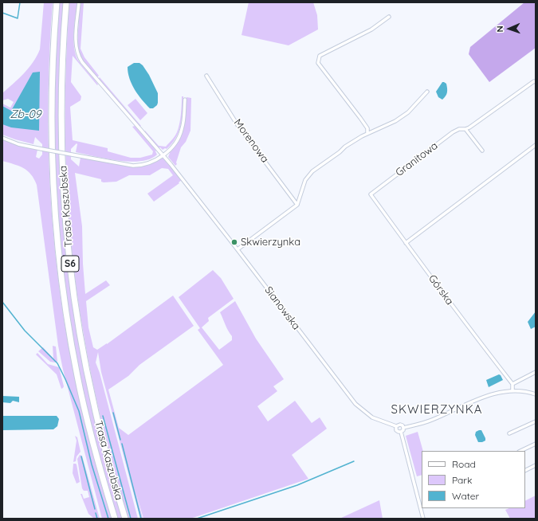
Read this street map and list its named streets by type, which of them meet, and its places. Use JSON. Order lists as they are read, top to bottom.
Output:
{
  "streets": {
    "highway": ["Trasa Kaszubska", "S6"],
    "street": [
      "Morenowa",
      "Granitowa",
      "Górska",
      "Sianowska"
    ]
  },
  "crossings": [
    ["Granitowa", "Górska"]
  ],
  "districts": ["SKWIERZYNKA"],
  "water": ["Zb-09"],
  "places": ["Skwierzynka"],
  "legend": ["Road", "Park", "Water"],
  "north": "left"
}
